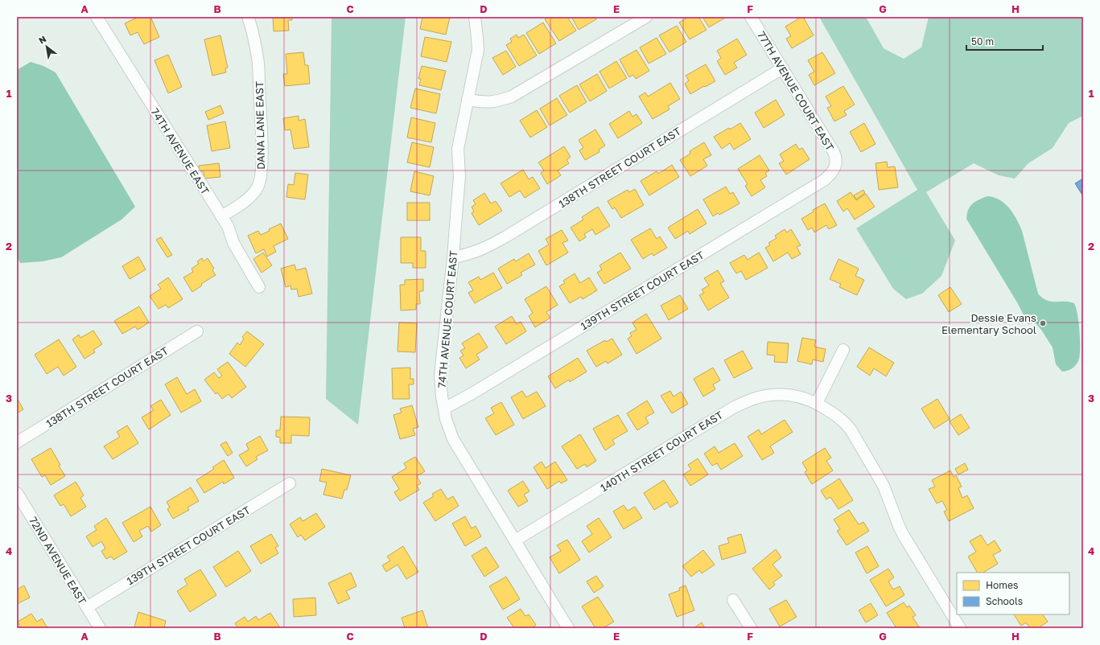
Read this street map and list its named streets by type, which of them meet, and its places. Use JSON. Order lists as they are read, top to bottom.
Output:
{
  "streets": {
    "street": [
      "77TH AVENUE COURT EAST",
      "DANA LANE EAST",
      "74TH AVENUE EAST",
      "138TH STREET COURT EAST",
      "139TH STREET COURT EAST",
      "74TH AVENUE COURT EAST",
      "140TH STREET COURT EAST",
      "72ND AVENUE EAST"
    ]
  },
  "crossings": [
    ["77TH AVENUE COURT EAST", "138TH STREET COURT EAST"],
    ["77TH AVENUE COURT EAST", "139TH STREET COURT EAST"],
    ["DANA LANE EAST", "74TH AVENUE EAST"],
    ["138TH STREET COURT EAST", "74TH AVENUE COURT EAST"],
    ["139TH STREET COURT EAST", "74TH AVENUE COURT EAST"],
    ["139TH STREET COURT EAST", "72ND AVENUE EAST"],
    ["74TH AVENUE COURT EAST", "140TH STREET COURT EAST"]
  ],
  "places": ["Dessie Evans Elementary School"],
  "legend": ["Homes", "Schools"],
  "scale_bar": "50 m",
  "north": "top left",
  "grid": {
    "columns": [
      "A",
      "B",
      "C",
      "D",
      "E",
      "F",
      "G",
      "H"
    ],
    "rows": [
      "1",
      "2",
      "3",
      "4"
    ]
  }
}
